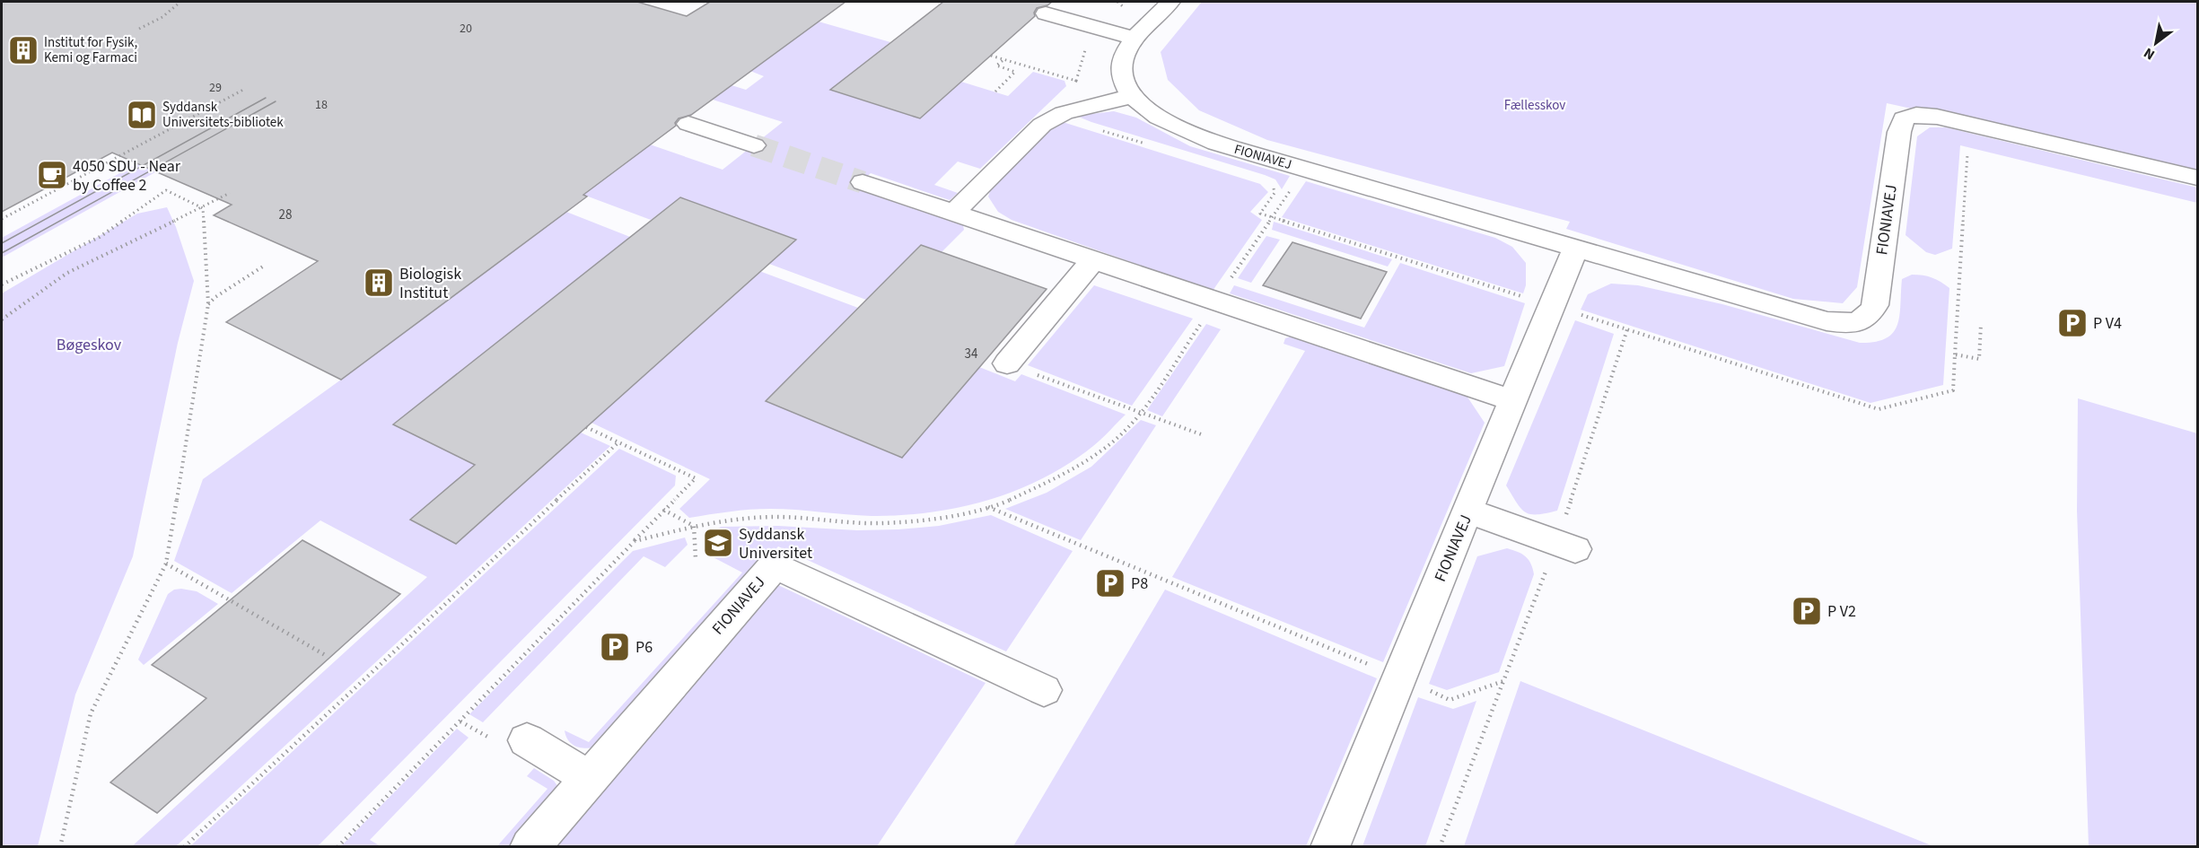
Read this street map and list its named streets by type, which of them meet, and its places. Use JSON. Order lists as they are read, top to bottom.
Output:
{
  "streets": {
    "street": ["FIONIAVEJ"]
  },
  "parks": ["Fællesskov", "Bøgeskov"],
  "places": {
    "building": ["Institut for Fysik, Kemi og Farmaci", "Biologisk Institut"],
    "library": ["Syddansk Universitets-bibliotek"],
    "cafe": ["4050 SDU - Near by Coffee 2"],
    "parking": [
      "P V4",
      "P8",
      "P V2",
      "P6"
    ],
    "school or university": ["Syddansk Universitet"]
  },
  "house_numbers": [
    "20",
    "29",
    "18",
    "28",
    "34"
  ],
  "north": "bottom left"
}
